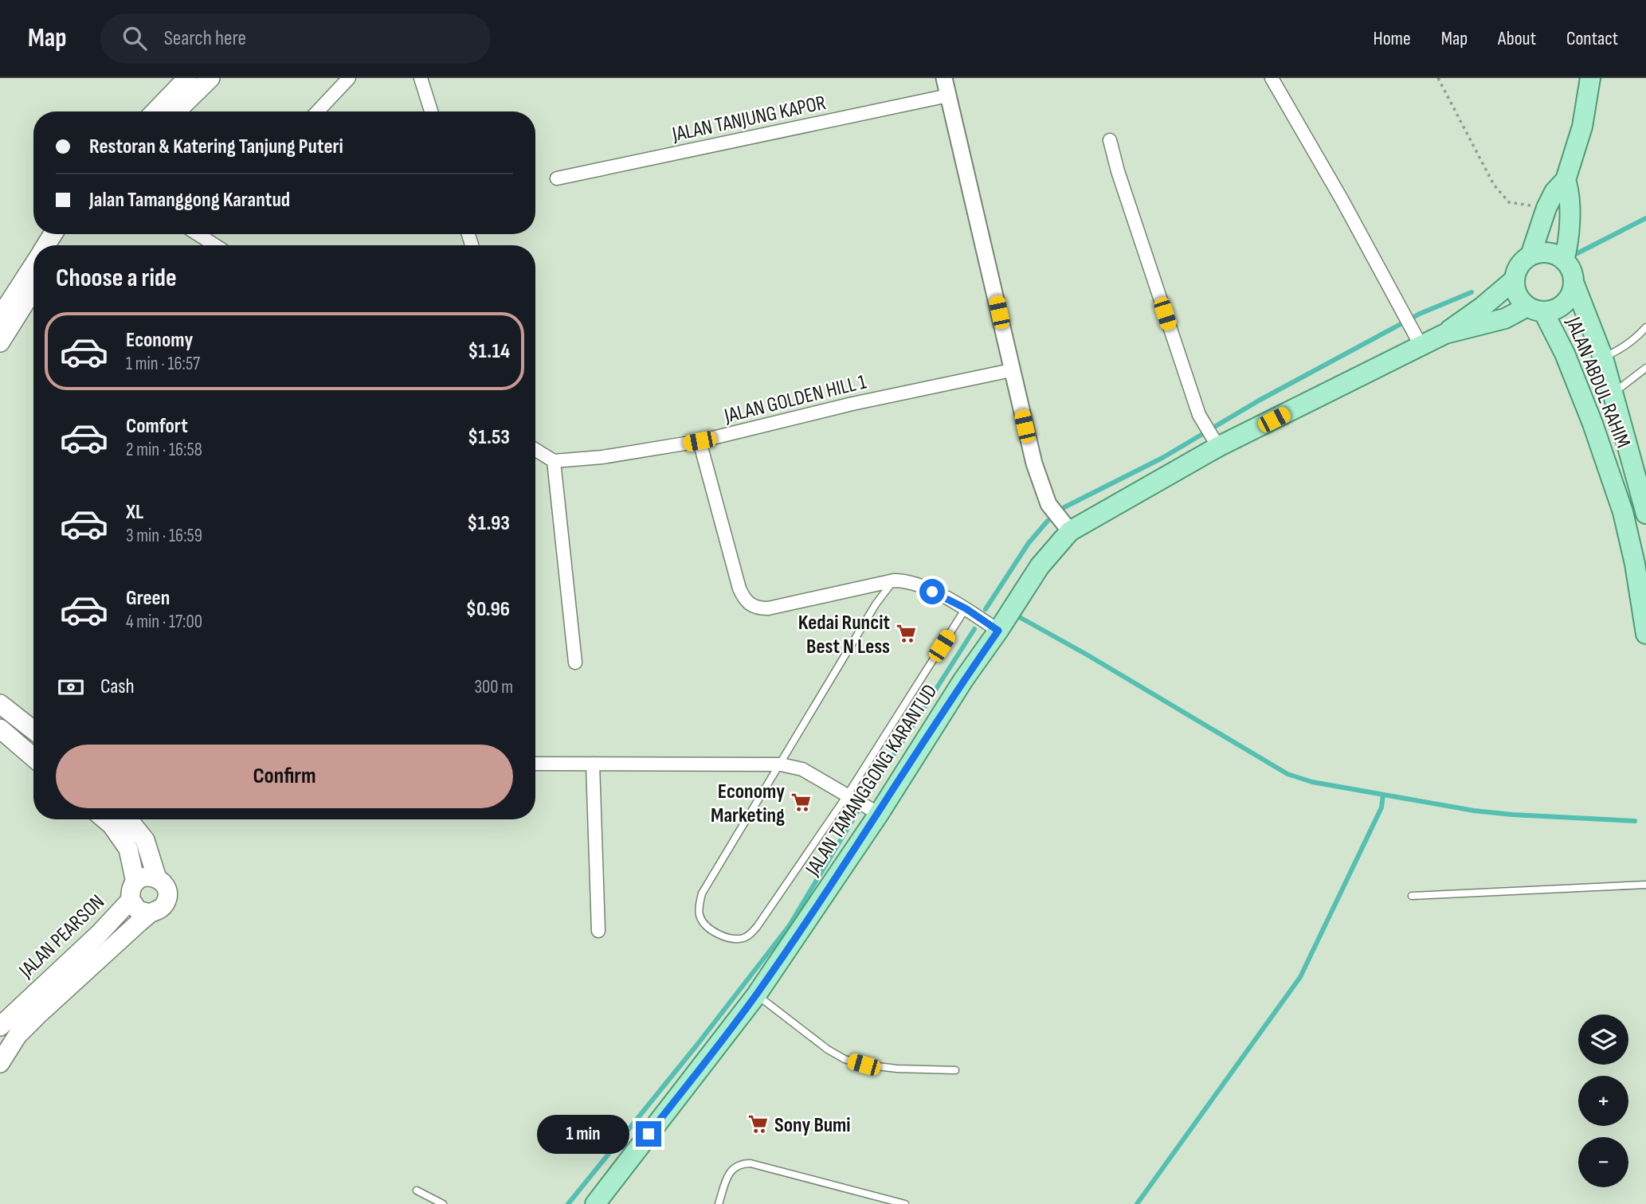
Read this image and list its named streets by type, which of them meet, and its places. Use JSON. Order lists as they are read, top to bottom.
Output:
{
  "streets": {
    "main road": ["JALAN ABDUL RAHIM", "JALAN TAMANGGONG KARANTUD", "JALAN PEARSON"],
    "street": ["JALAN TANJUNG KAPOR", "JALAN GOLDEN HILL 1"]
  },
  "crossings": [
    ["JALAN ABDUL RAHIM", "JALAN TAMANGGONG KARANTUD"]
  ],
  "places": {
    "supermarket": ["Kedai Runcit Best N Less", "Economy Marketing", "Sony Bumi"]
  },
  "page": {
    "header": "Map",
    "search": "Search here",
    "nav": [
      "Home",
      "Map",
      "About",
      "Contact"
    ],
    "banner": ["Restoran & Katering Tanjung Puteri", "Jalan Tamanggong Karantud"],
    "heading": "Choose a ride",
    "list": [
      {
        "name": "Economy",
        "note": "1 min · 16:57",
        "value": "$1.14"
      },
      {
        "name": "Comfort",
        "note": "2 min · 16:58",
        "value": "$1.53"
      },
      {
        "name": "XL",
        "note": "3 min · 16:59",
        "value": "$1.93"
      },
      {
        "name": "Green",
        "note": "4 min · 17:00",
        "value": "$0.96"
      }
    ],
    "pay": ["Cash", "300 m"],
    "buttons": "Confirm",
    "map_buttons": ["+", "−"],
    "bubble": "1 min"
  }
}
